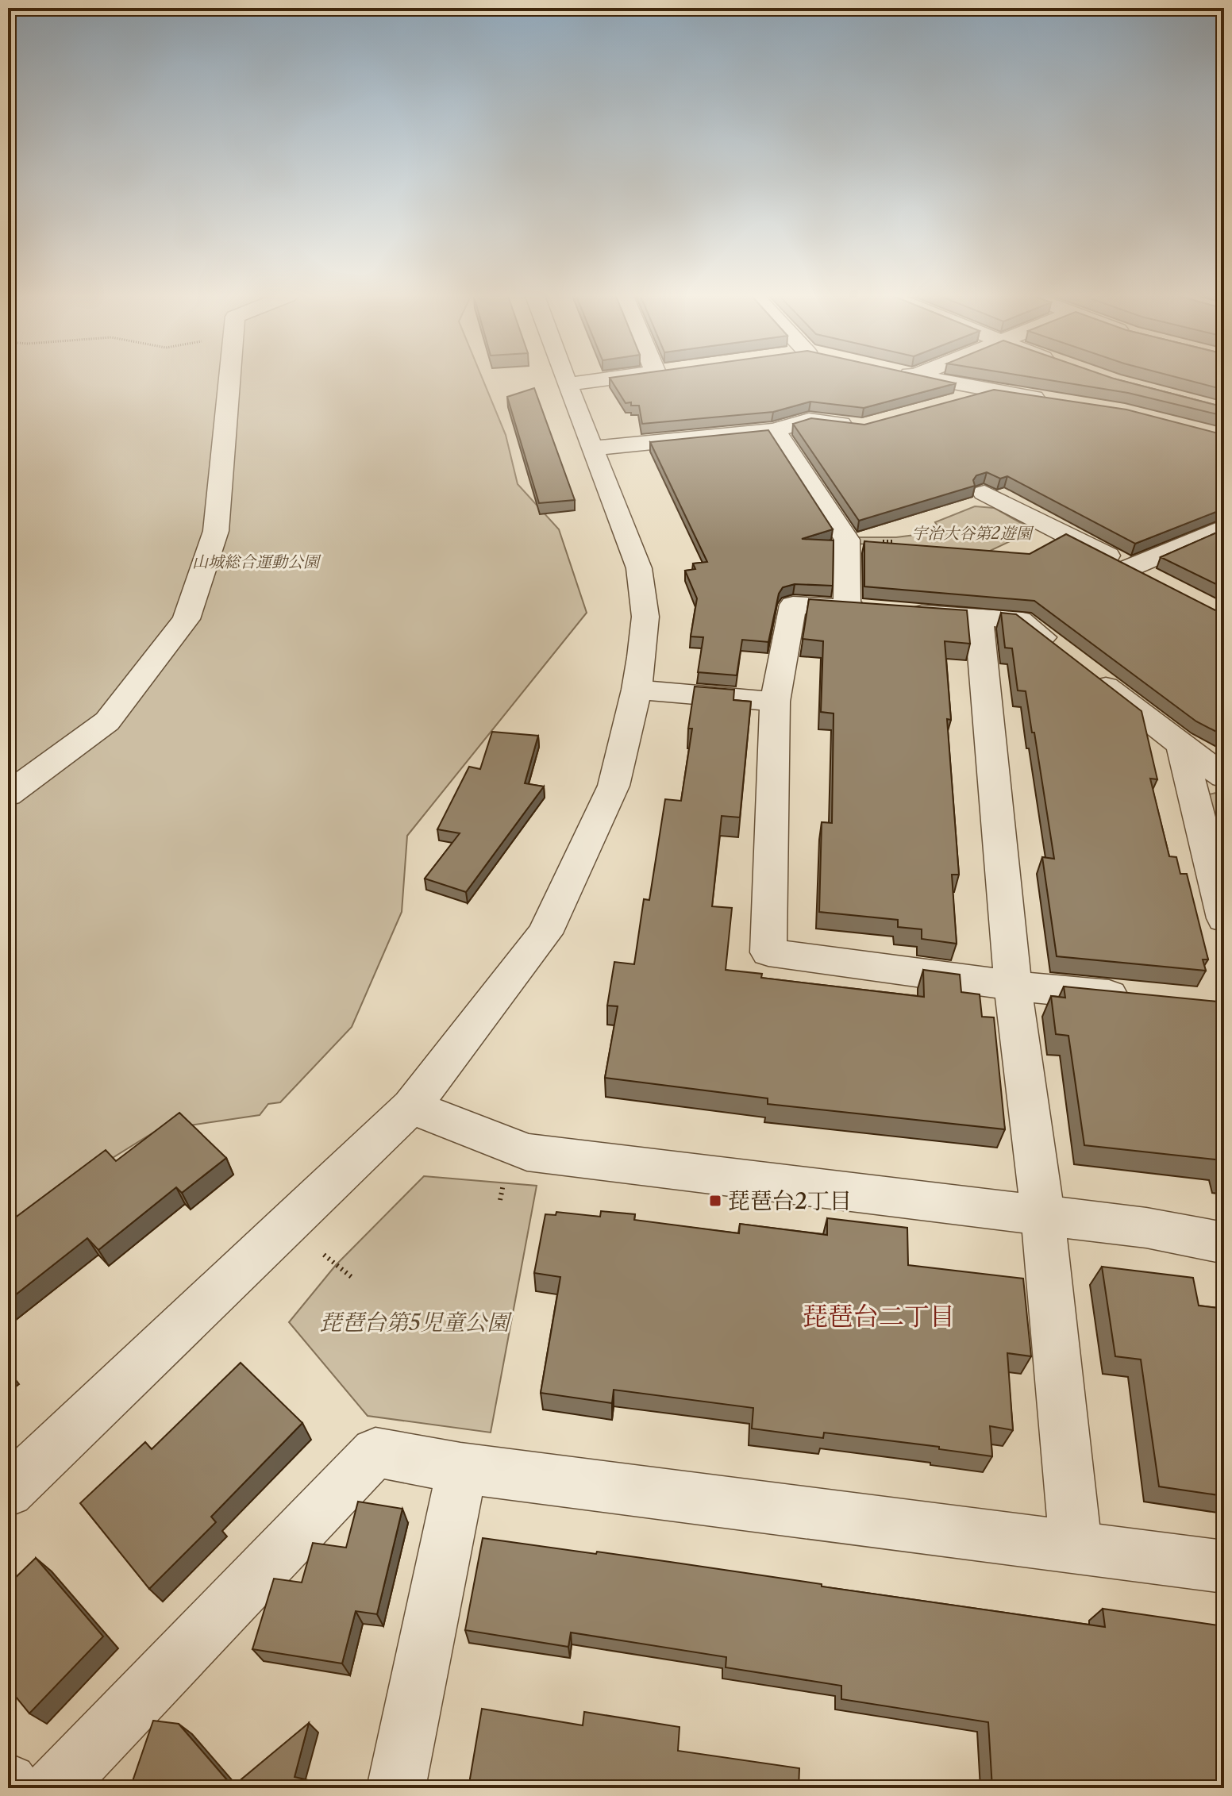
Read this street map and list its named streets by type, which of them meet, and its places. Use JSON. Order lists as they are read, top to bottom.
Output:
{
  "districts": ["琵琶台二丁目"],
  "parks": ["宇治大谷第2遊園", "山城総合運動公園", "琵琶台第5児童公園"],
  "places": {
    "transit": ["琵琶台2丁目"]
  }
}
